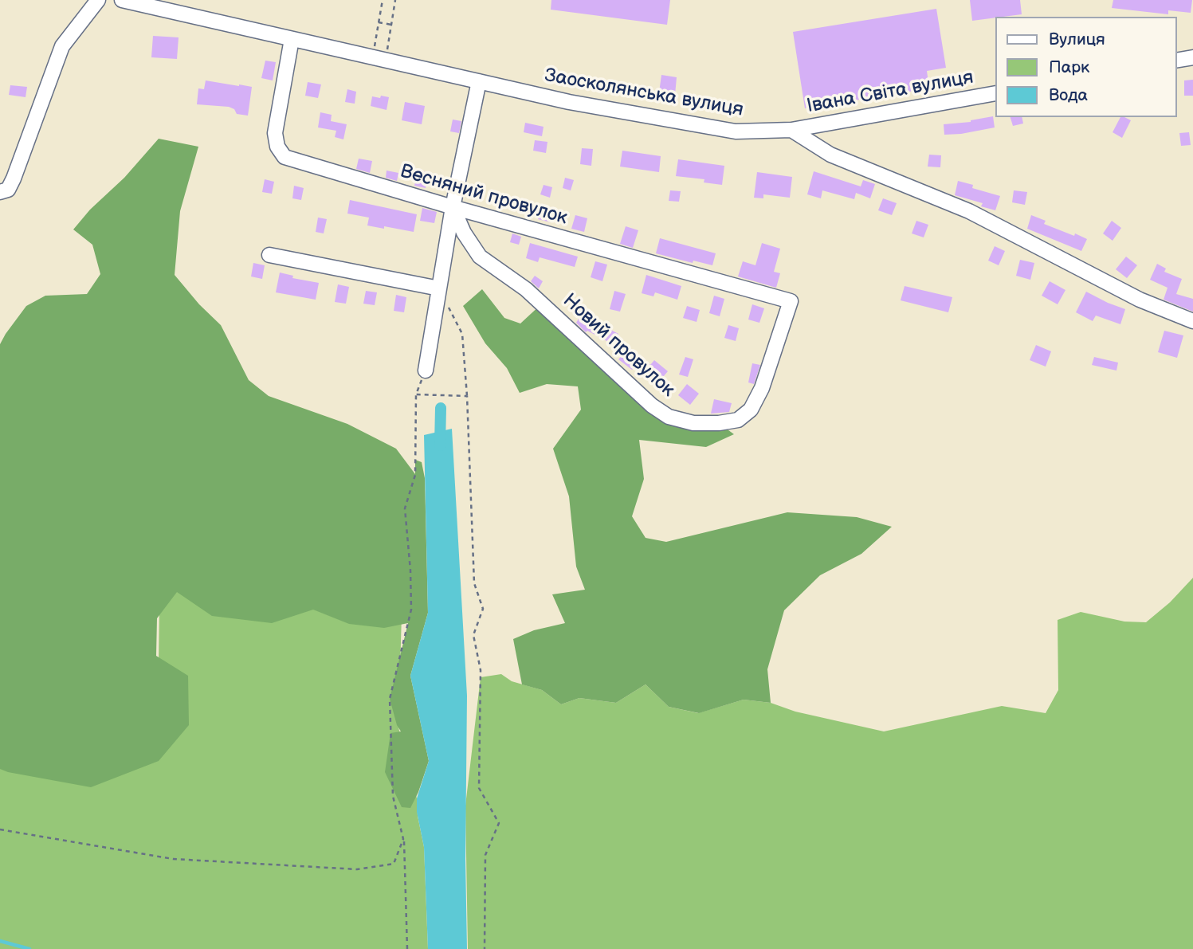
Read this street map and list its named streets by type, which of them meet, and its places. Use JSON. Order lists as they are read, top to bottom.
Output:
{
  "streets": {
    "street": [
      "Івана Світа вулиця",
      "Заосколянська вулиця",
      "Весняний провулок",
      "Новий провулок"
    ]
  },
  "crossings": [
    ["Івана Світа вулиця", "Заосколянська вулиця"],
    ["Заосколянська вулиця", "Весняний провулок"],
    ["Весняний провулок", "Новий провулок"]
  ],
  "legend": ["Вулиця", "Парк", "Вода"]
}
